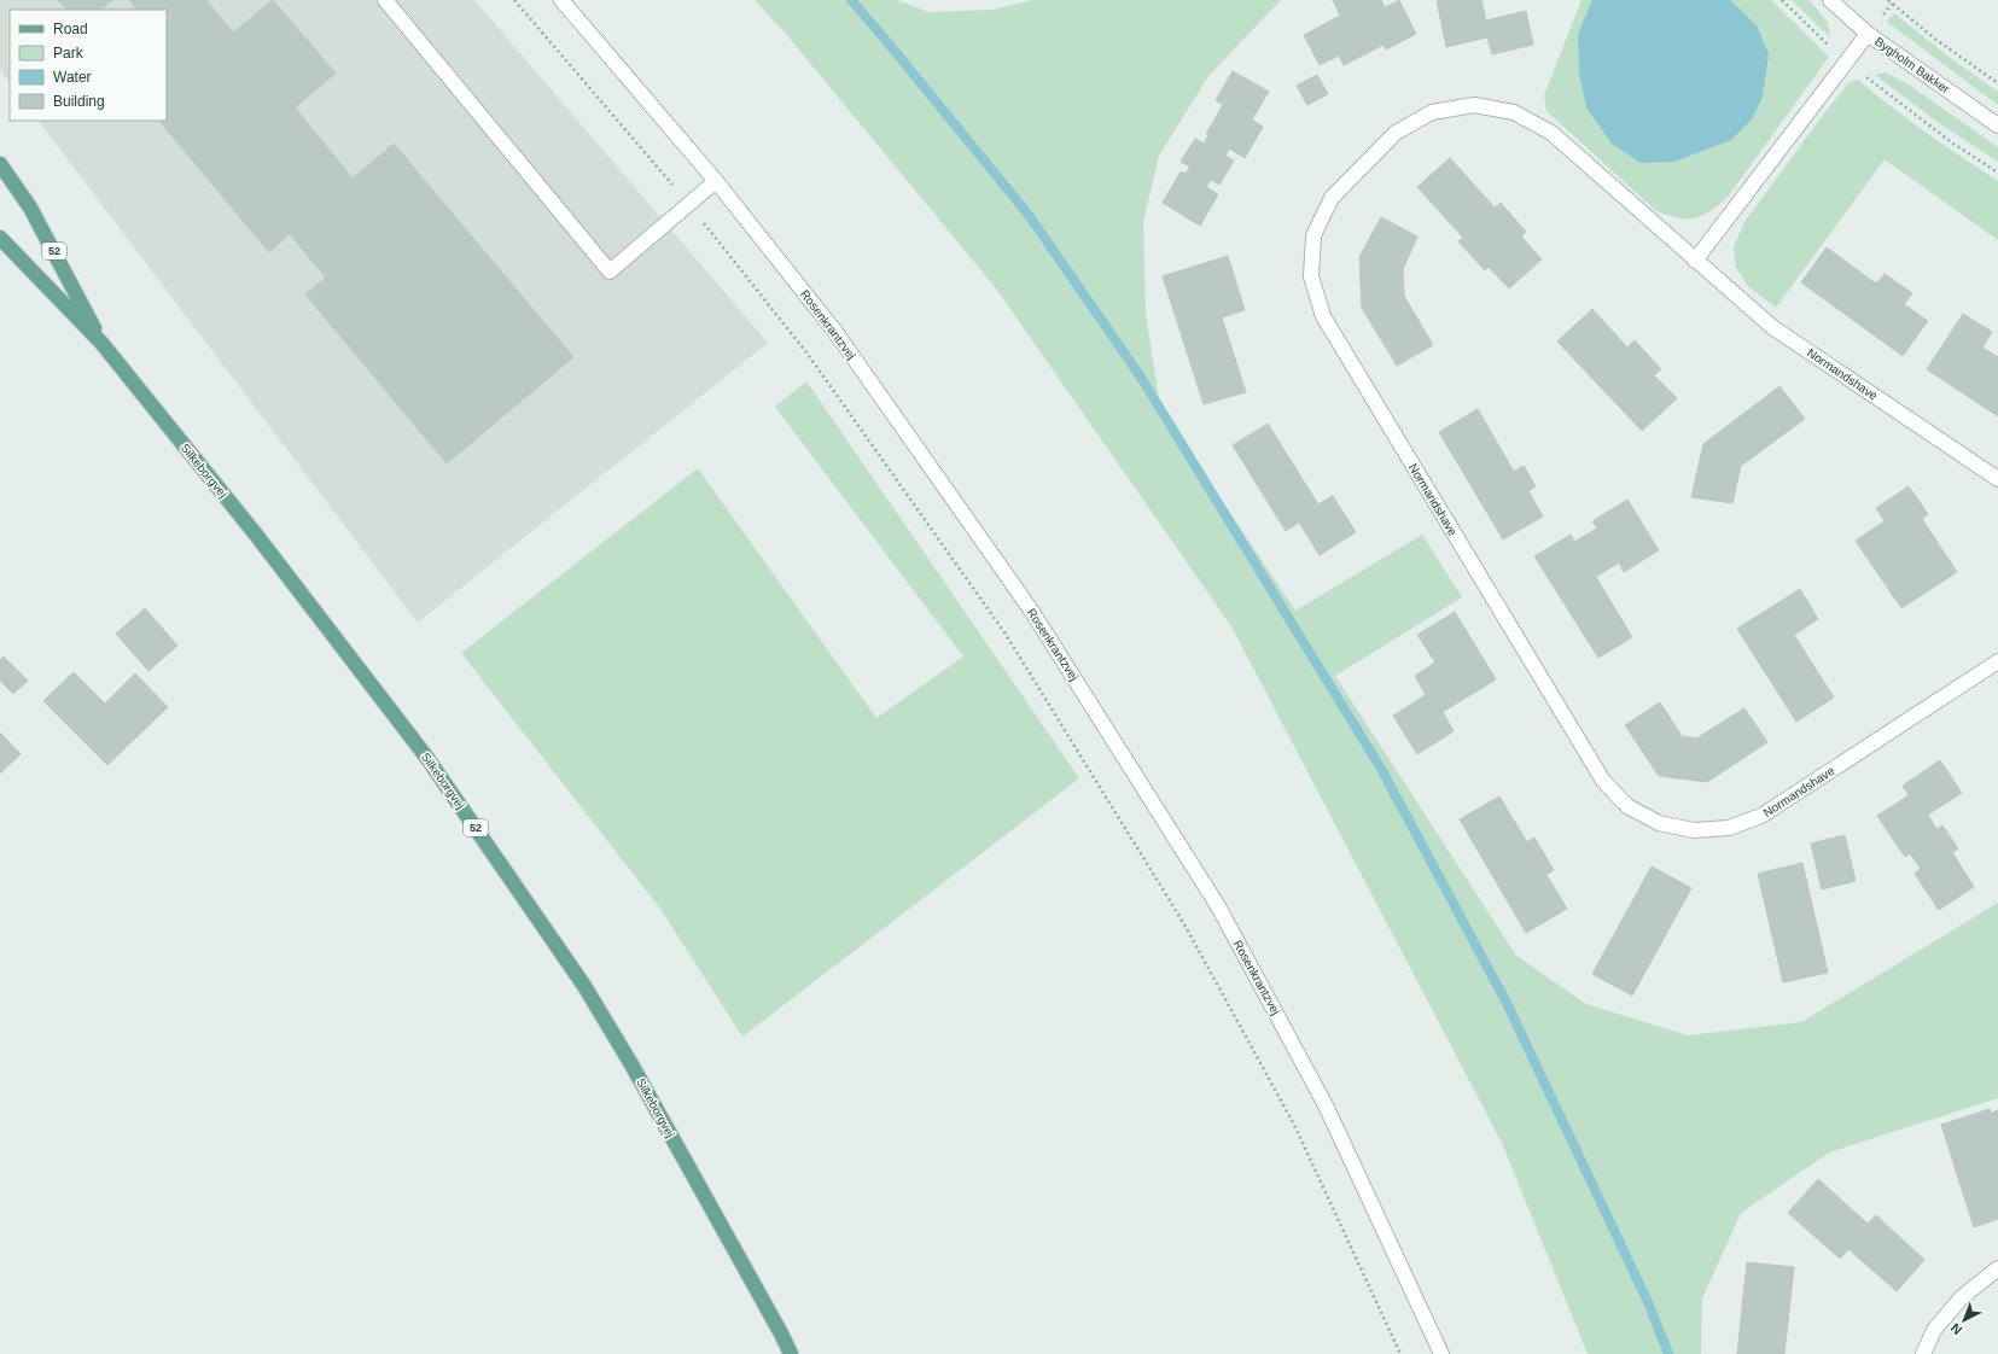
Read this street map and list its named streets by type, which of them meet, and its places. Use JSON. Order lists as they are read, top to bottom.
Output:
{
  "streets": {
    "main road": ["52", "Silkeborgvej"],
    "street": ["Bygholm Bakker", "Rosenkrantzvej", "Normandshave"]
  },
  "legend": [
    "Road",
    "Park",
    "Water",
    "Building"
  ],
  "north": "bottom left"
}
